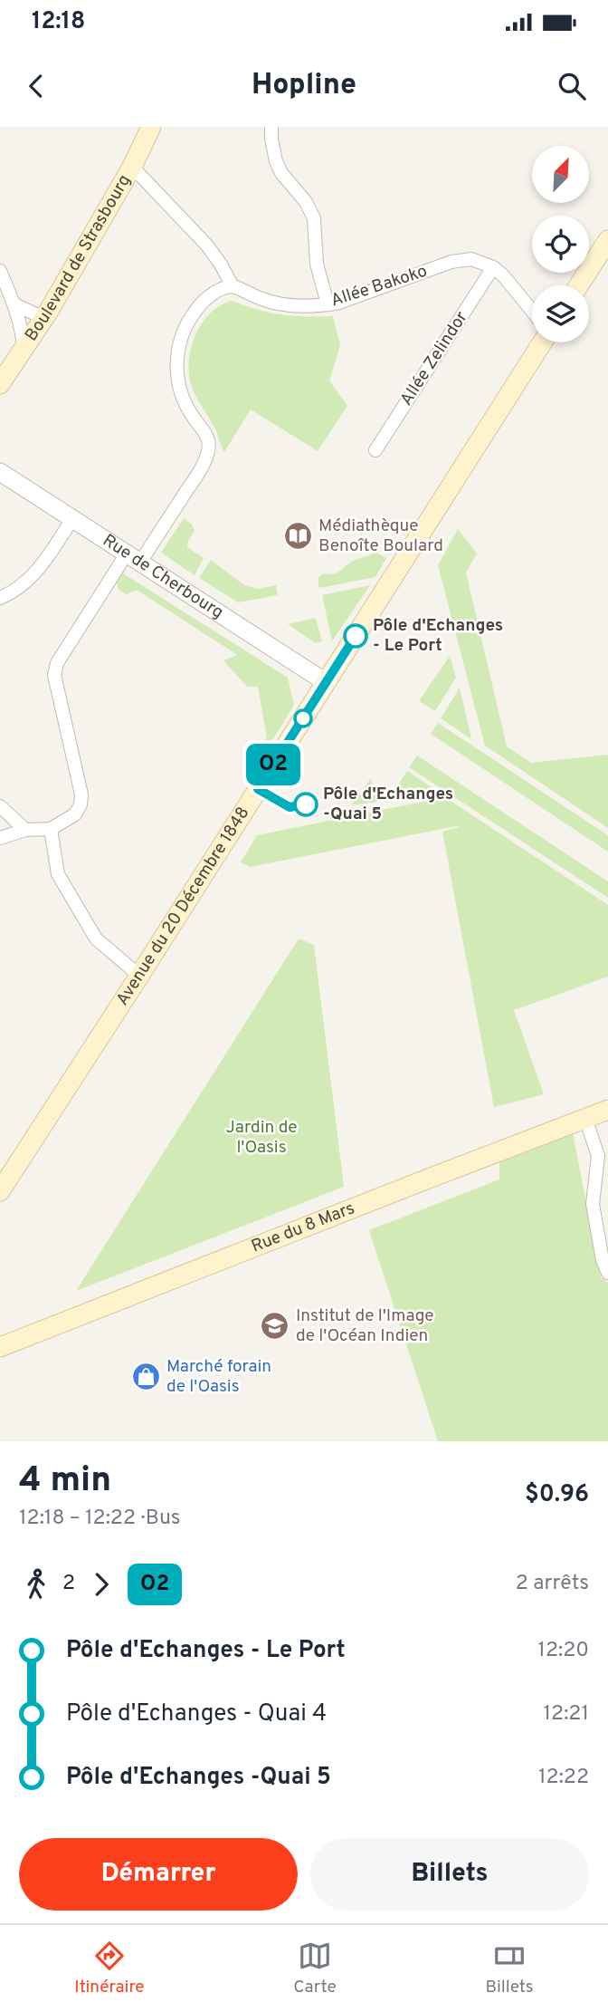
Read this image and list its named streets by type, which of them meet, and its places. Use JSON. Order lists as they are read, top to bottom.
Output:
{
  "streets": {
    "main road": ["Boulevard de Strasbourg", "Avenue du 20 Décembre 1848", "Rue du 8 Mars"],
    "street": ["Allée Bakoko", "Allée Zelindor", "Rue de Cherbourg"]
  },
  "crossings": [
    ["Allée Bakoko", "Allée Zelindor"],
    ["Rue de Cherbourg", "Avenue du 20 Décembre 1848"]
  ],
  "parks": ["Jardin de l'Oasis"],
  "places": {
    "library": ["Médiathèque Benoîte Boulard"],
    "other": ["Pôle d'Echanges - Le Port", "Pôle d'Echanges -Quai 5"],
    "school or university": ["Institut de l'Image de l'Océan Indien"],
    "shop": ["Marché forain de l'Oasis"]
  },
  "lines": ["bus line O2"],
  "north": "top right",
  "page": {
    "status": "12:18",
    "header": "Hopline",
    "on_map": "O2",
    "heading": ["4 min", "12:18 – 12:22 · Bus", "$0.96"],
    "legs": ["2", "O2", "2 arrêts"],
    "list": [
      {
        "name": "Pôle d'Echanges - Le Port",
        "value": "12:20"
      },
      {
        "name": "Pôle d'Echanges - Quai 4",
        "value": "12:21"
      },
      {
        "name": "Pôle d'Echanges -Quai 5",
        "value": "12:22"
      }
    ],
    "buttons": ["Démarrer", "Billets"],
    "tabs": ["Itinéraire", "Carte", "Billets"]
  }
}
